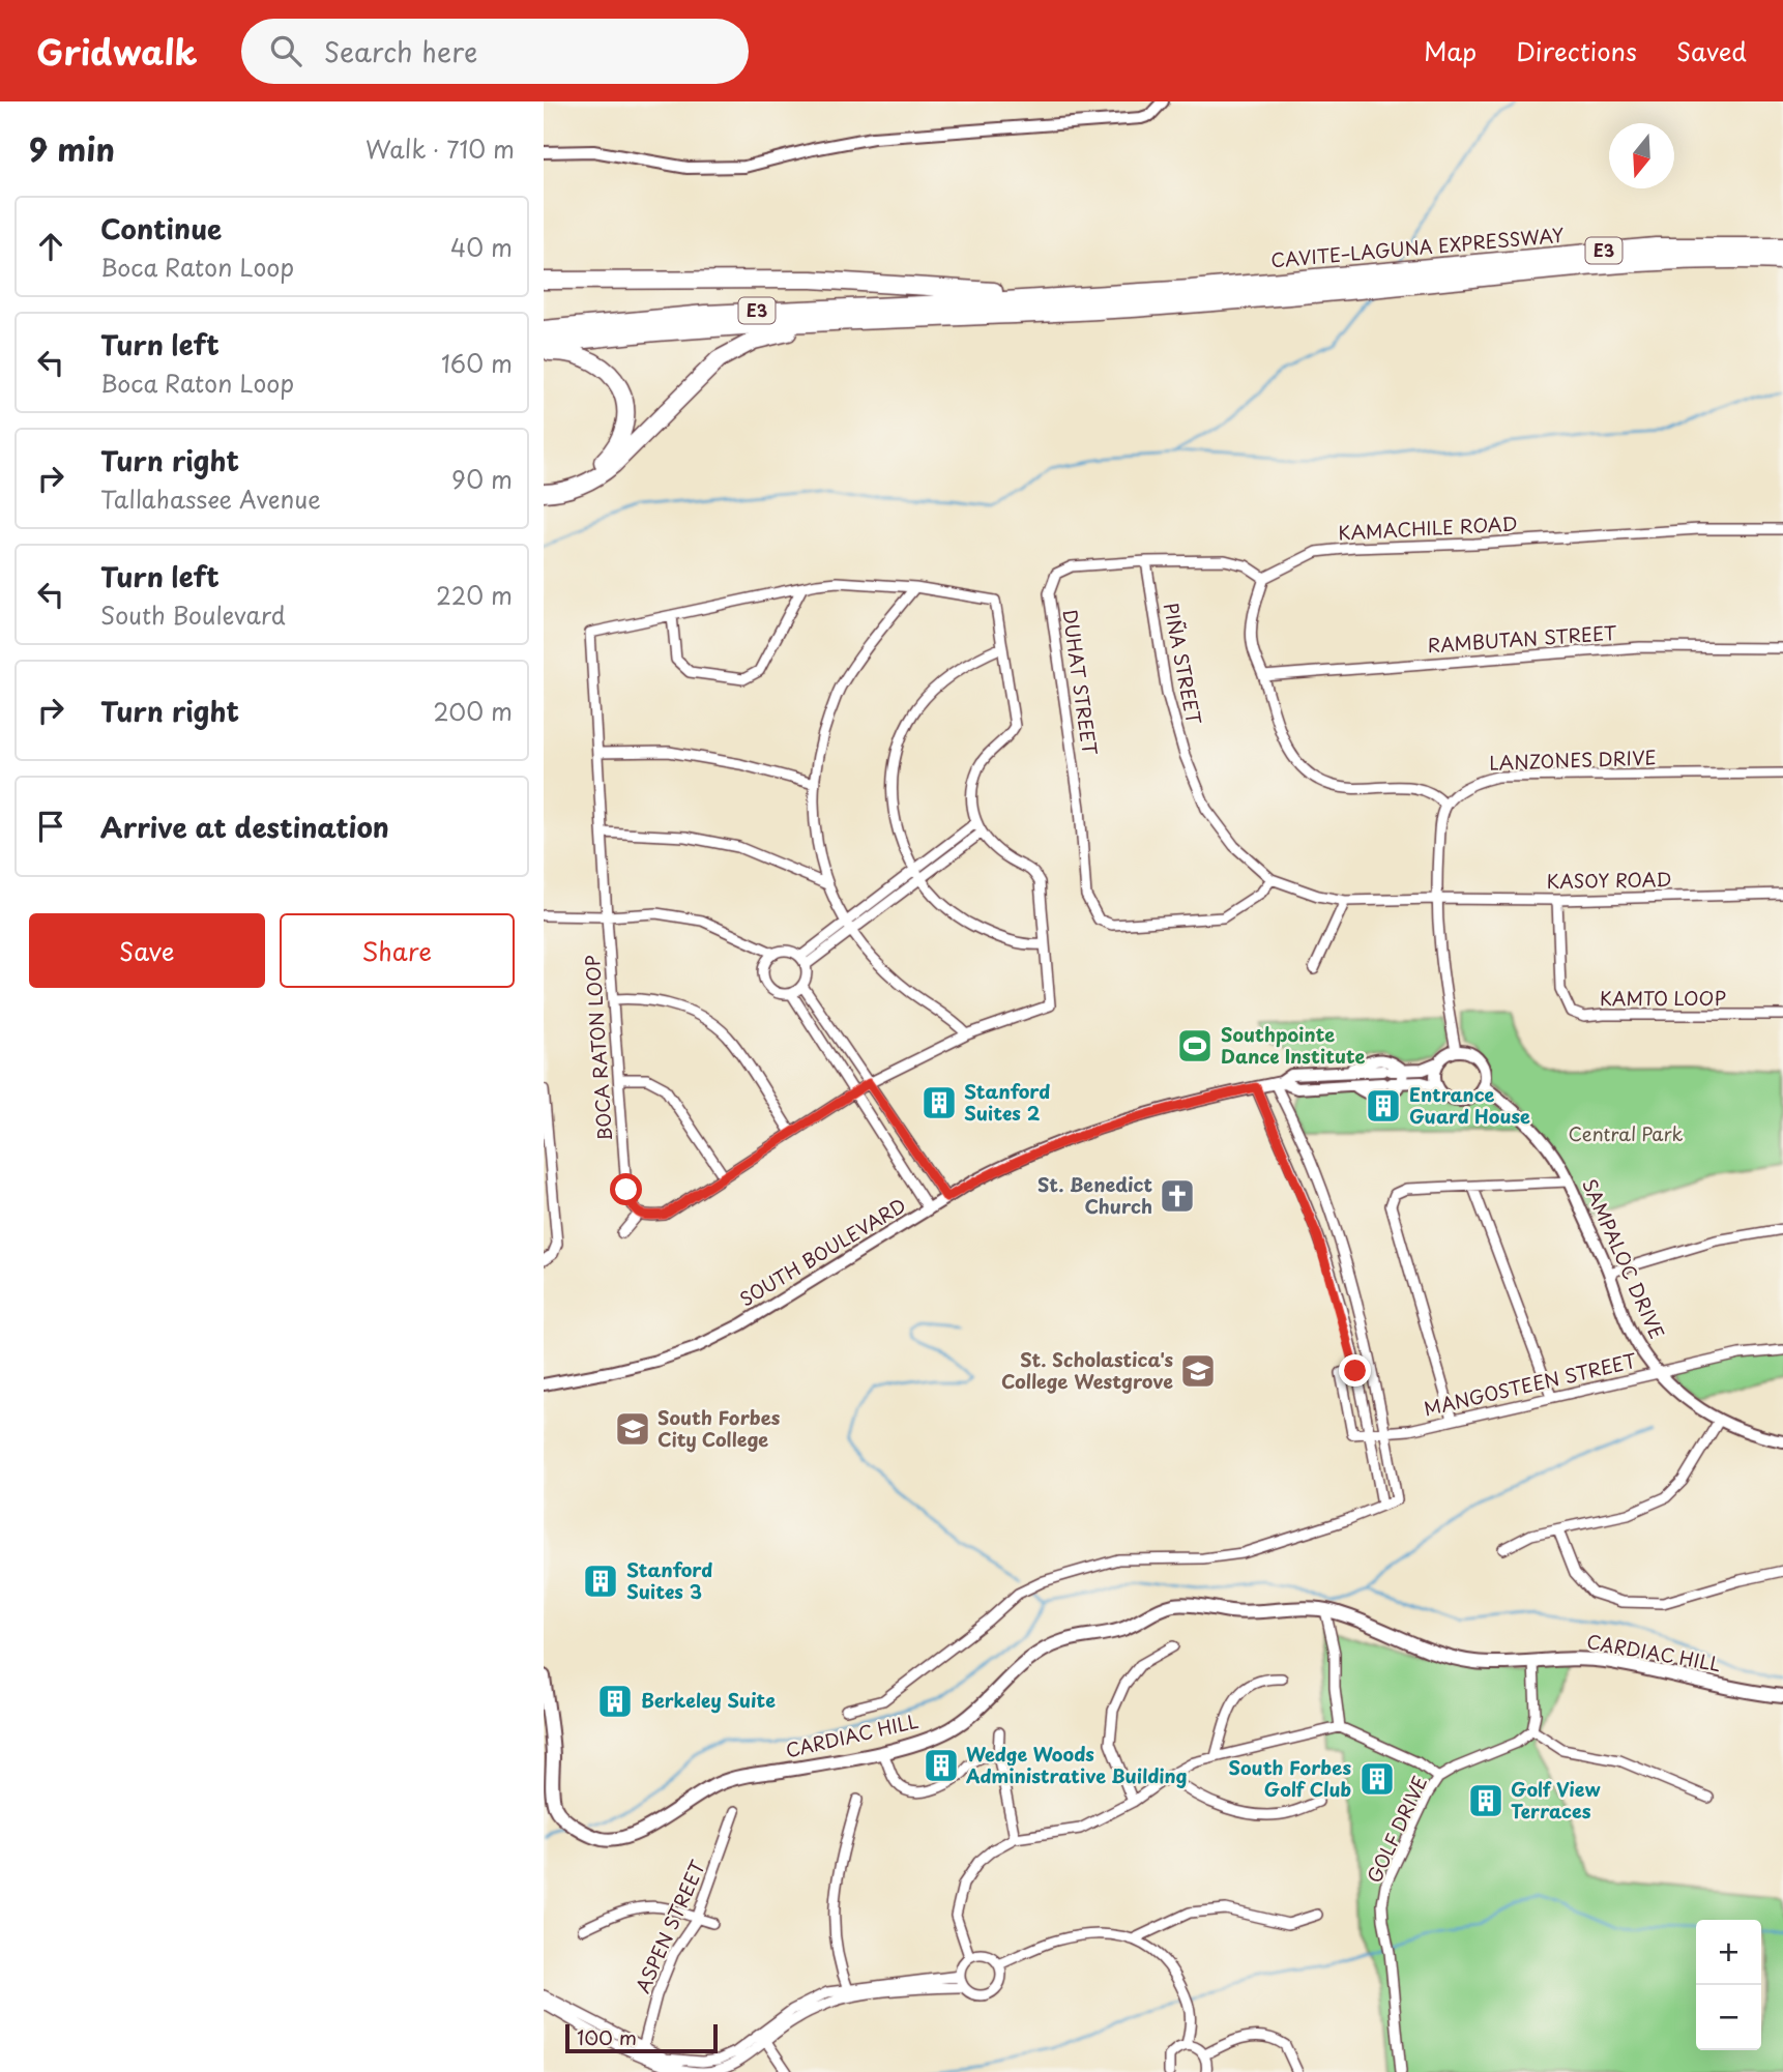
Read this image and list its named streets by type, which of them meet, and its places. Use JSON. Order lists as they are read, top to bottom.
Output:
{
  "streets": {
    "highway": ["CAVITE–LAGUNA EXPRESSWAY", "E3"],
    "main road": ["CARDIAC HILL"],
    "street": [
      "KAMACHILE ROAD",
      "RAMBUTAN STREET",
      "PIÑA STREET",
      "DUHAT STREET",
      "LANZONES DRIVE",
      "KASOY ROAD",
      "KAMTO LOOP",
      "BOCA RATON LOOP",
      "SOUTH BOULEVARD",
      "SAMPALOC DRIVE",
      "MANGOSTEEN STREET",
      "GOLF DRIVE",
      "ASPEN STREET"
    ]
  },
  "crossings": [
    ["CAVITE–LAGUNA EXPRESSWAY", "E3"],
    ["KAMACHILE ROAD", "DUHAT STREET"],
    ["PIÑA STREET", "DUHAT STREET"],
    ["PIÑA STREET", "KASOY ROAD"],
    ["KASOY ROAD", "KAMTO LOOP"],
    ["SOUTH BOULEVARD", "SAMPALOC DRIVE"],
    ["SAMPALOC DRIVE", "MANGOSTEEN STREET"]
  ],
  "parks": ["Central Park"],
  "places": {
    "sports": ["Southpointe Dance Institute"],
    "building": [
      "Stanford Suites 2",
      "Entrance Guard House",
      "Stanford Suites 3",
      "Berkeley Suite",
      "Wedge Woods Administrative Building",
      "South Forbes Golf Club",
      "Golf View Terraces"
    ],
    "church": ["St. Benedict Church"],
    "school or university": ["St. Scholastica's College Westgrove", "South Forbes City College"]
  },
  "scale_bar": "100 m",
  "north": "bottom",
  "page": {
    "header": "Gridwalk",
    "search": "Search here",
    "nav": ["Map", "Directions", "Saved"],
    "heading": ["9 min", "Walk · 710 m"],
    "list": [
      ["Continue", "Boca Raton Loop", "40 m"],
      ["Turn left", "Boca Raton Loop", "160 m"],
      ["Turn right", "Tallahassee Avenue", "90 m"],
      ["Turn left", "South Boulevard", "220 m"],
      ["Turn right", "200 m"],
      "Arrive at destination"
    ],
    "buttons": ["Save", "Share"],
    "map_buttons": ["+", "−"],
    "scale": "100 m"
  }
}
